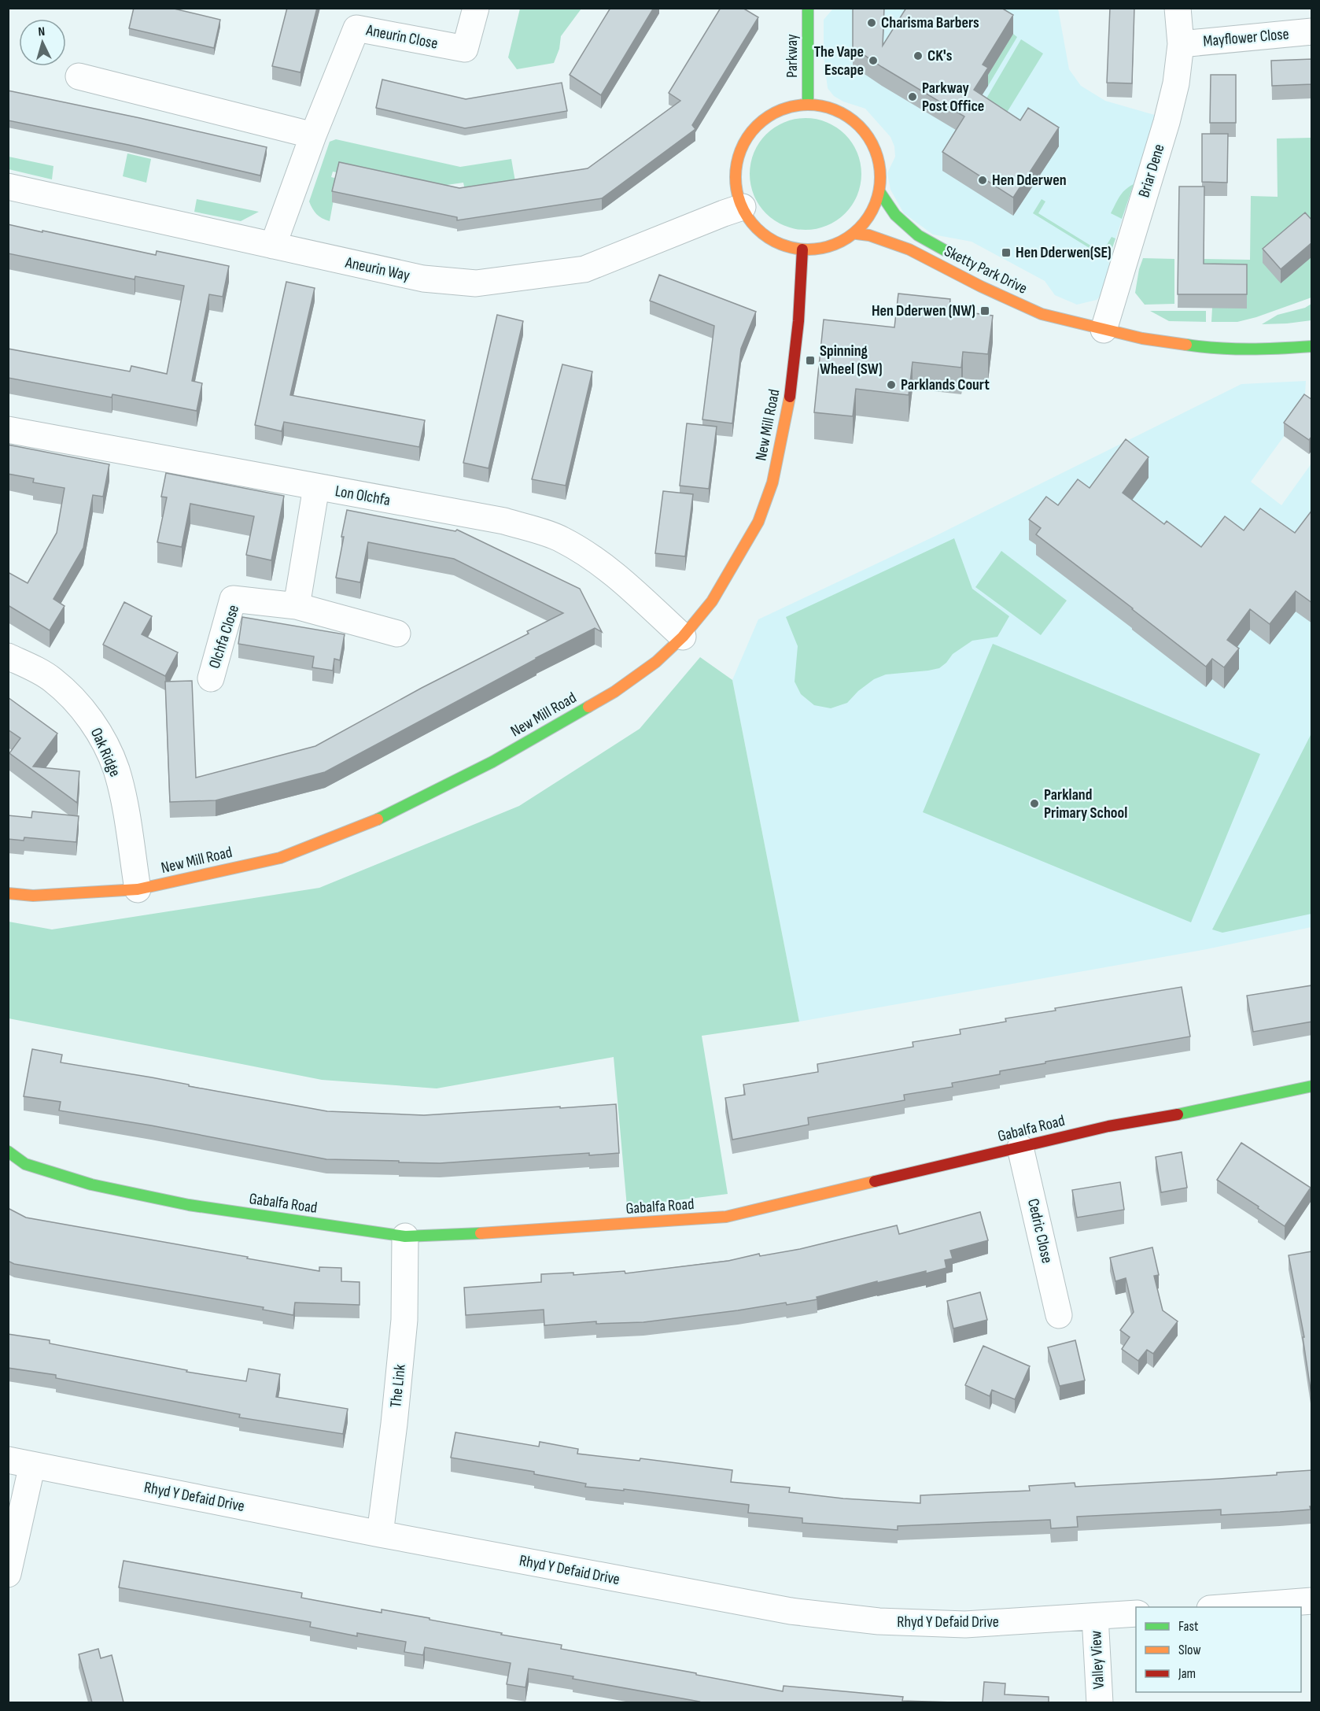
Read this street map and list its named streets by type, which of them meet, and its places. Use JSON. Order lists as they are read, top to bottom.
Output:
{
  "streets": {
    "street": [
      "Aneurin Close",
      "Mayflower Close",
      "Parkway",
      "Briar Dene",
      "Aneurin Way",
      "Sketty Park Drive",
      "New Mill Road",
      "Lon Olchfa",
      "Olchfa Close",
      "Oak Ridge",
      "Gabalfa Road",
      "Cedric Close",
      "The Link",
      "Rhyd Y Defaid Drive",
      "Valley View"
    ]
  },
  "crossings": [
    ["Aneurin Close", "Aneurin Way"],
    ["Mayflower Close", "Briar Dene"],
    ["Parkway", "Aneurin Way"],
    ["Parkway", "Sketty Park Drive"],
    ["Parkway", "New Mill Road"],
    ["Briar Dene", "Sketty Park Drive"],
    ["Aneurin Way", "Sketty Park Drive"],
    ["Aneurin Way", "New Mill Road"],
    ["Sketty Park Drive", "New Mill Road"],
    ["New Mill Road", "Lon Olchfa"],
    ["New Mill Road", "Oak Ridge"],
    ["Gabalfa Road", "Cedric Close"],
    ["Gabalfa Road", "The Link"],
    ["The Link", "Rhyd Y Defaid Drive"],
    ["Rhyd Y Defaid Drive", "Valley View"]
  ],
  "places": {
    "other": [
      "Charisma Barbers",
      "CK's",
      "The Vape Escape",
      "Parkway Post Office",
      "Hen Dderwen",
      "Parklands Court",
      "Parkland Primary School"
    ],
    "transit": ["Hen Dderwen(SE)", "Hen Dderwen (NW)", "Spinning Wheel (SW)"]
  },
  "legend": ["Fast", "Slow", "Jam"],
  "north": "top"
}
